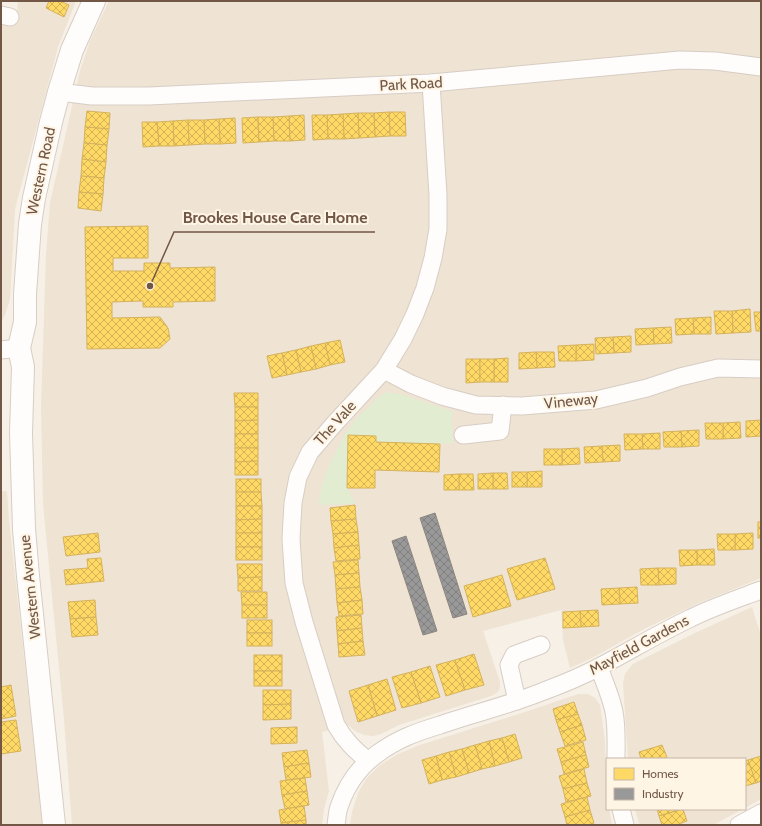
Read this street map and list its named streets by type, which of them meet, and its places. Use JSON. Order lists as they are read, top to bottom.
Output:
{
  "streets": {
    "street": [
      "Park Road",
      "Western Road",
      "Vineway",
      "The Vale",
      "Western Avenue",
      "Mayfield Gardens"
    ]
  },
  "crossings": [
    ["Park Road", "Western Road"],
    ["Park Road", "The Vale"],
    ["Western Road", "Western Avenue"],
    ["Vineway", "The Vale"],
    ["The Vale", "Mayfield Gardens"]
  ],
  "places": ["Brookes House Care Home"],
  "legend": ["Homes", "Industry"]
}
